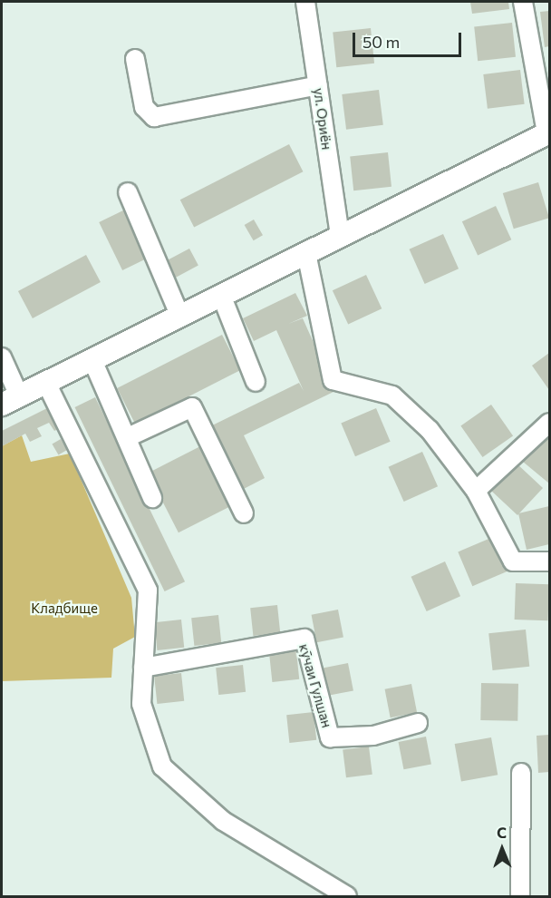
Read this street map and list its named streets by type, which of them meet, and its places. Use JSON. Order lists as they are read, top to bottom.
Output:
{
  "streets": {
    "street": ["ул. Ориён", "кӯчаи Гулшан"]
  },
  "parks": ["Кладбище"],
  "scale_bar": "50 m",
  "north": "top"
}
